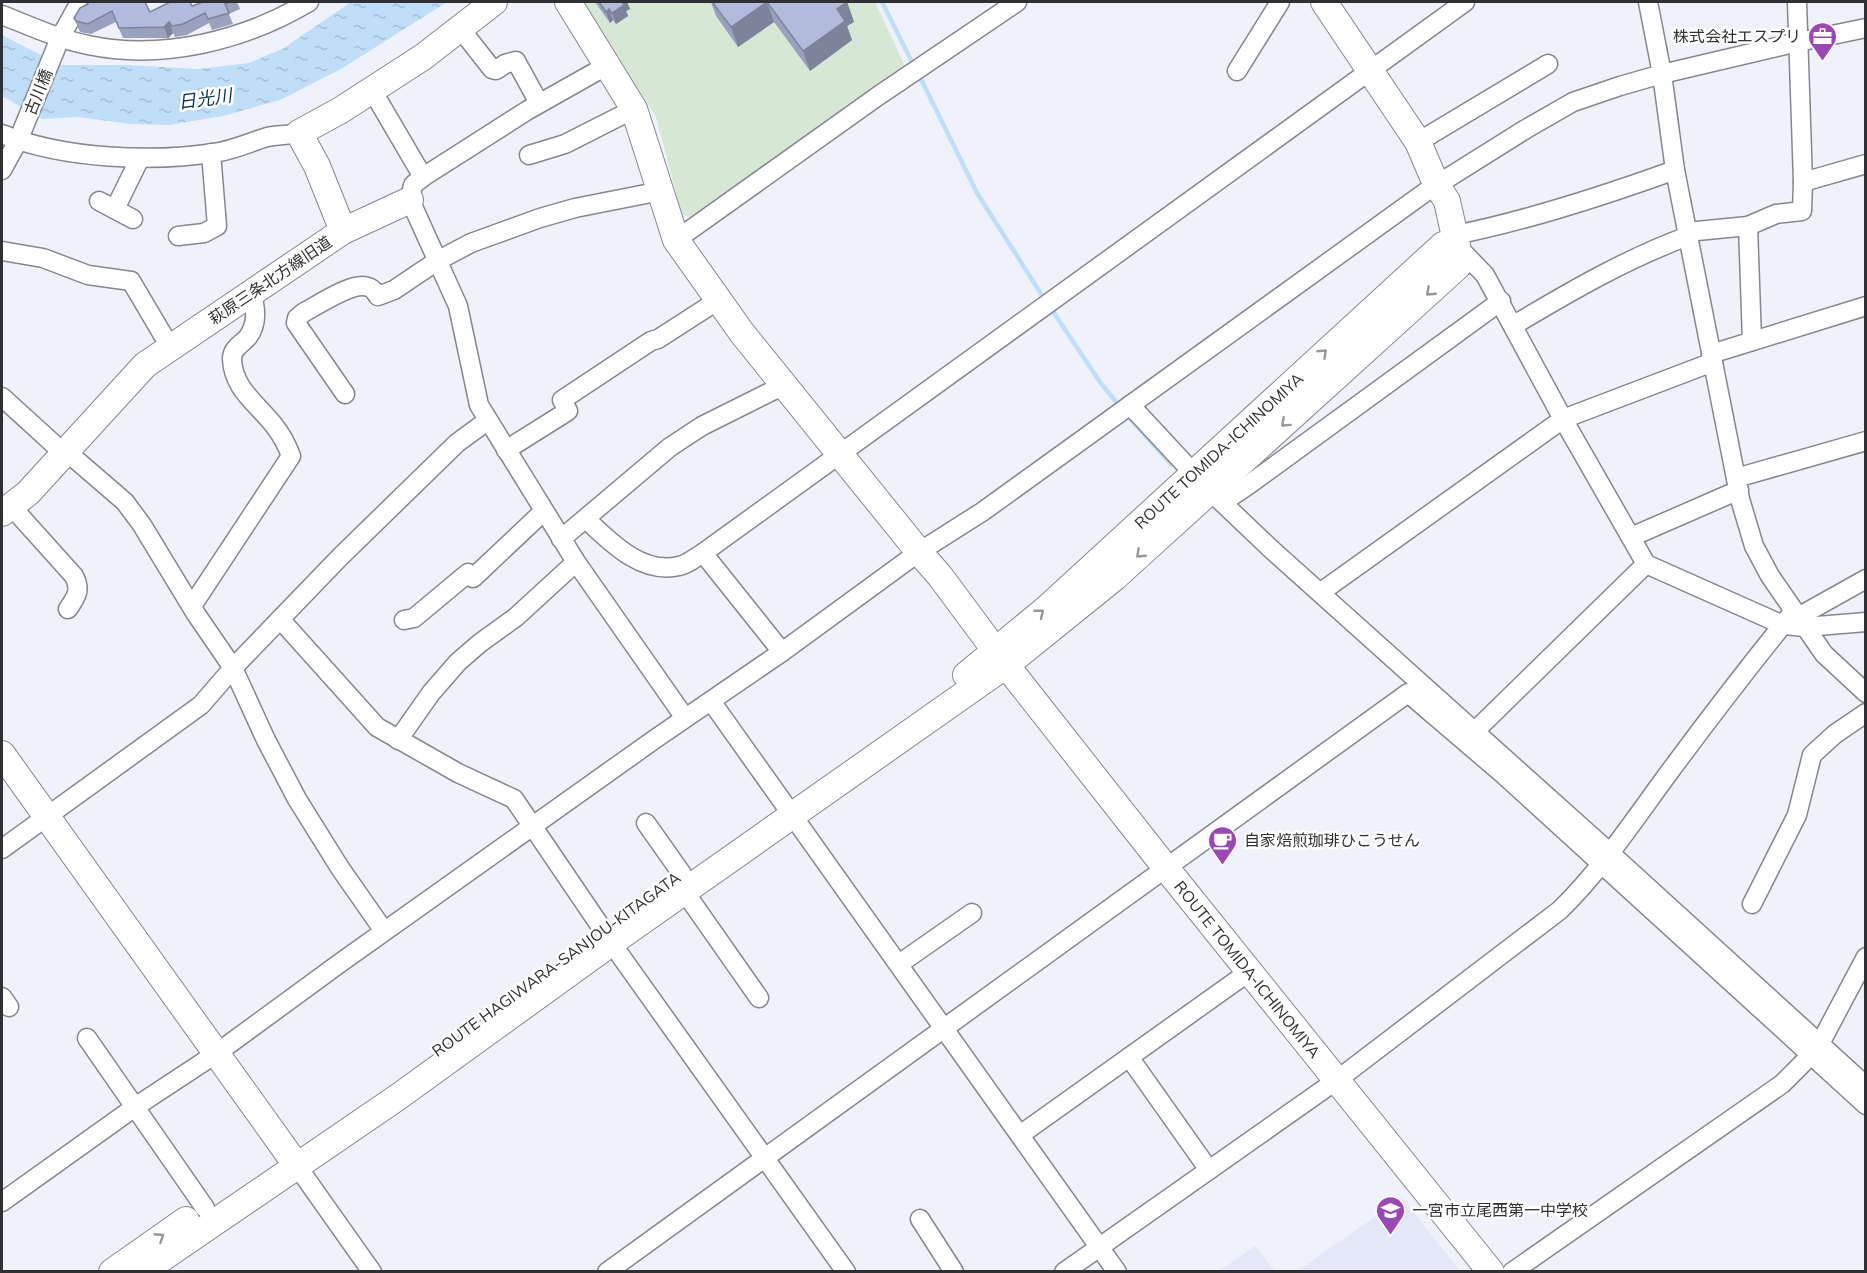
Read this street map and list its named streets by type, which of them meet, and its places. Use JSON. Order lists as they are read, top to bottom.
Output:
{
  "streets": {
    "main road": ["萩原三条北方線旧道", "ROUTE TOMIDA-ICHINOMIYA", "ROUTE HAGIWARA-SANJOU-KITAGATA"],
    "street": ["古川橋"]
  },
  "crossings": [
    ["ROUTE TOMIDA-ICHINOMIYA", "ROUTE HAGIWARA-SANJOU-KITAGATA"]
  ],
  "water": ["日光川"],
  "places": {
    "office": ["株式会社エスプリ"],
    "cafe": ["自家焙煎珈琲ひこうせん"],
    "school or university": ["一宮市立尾西第一中学校"]
  }
}
